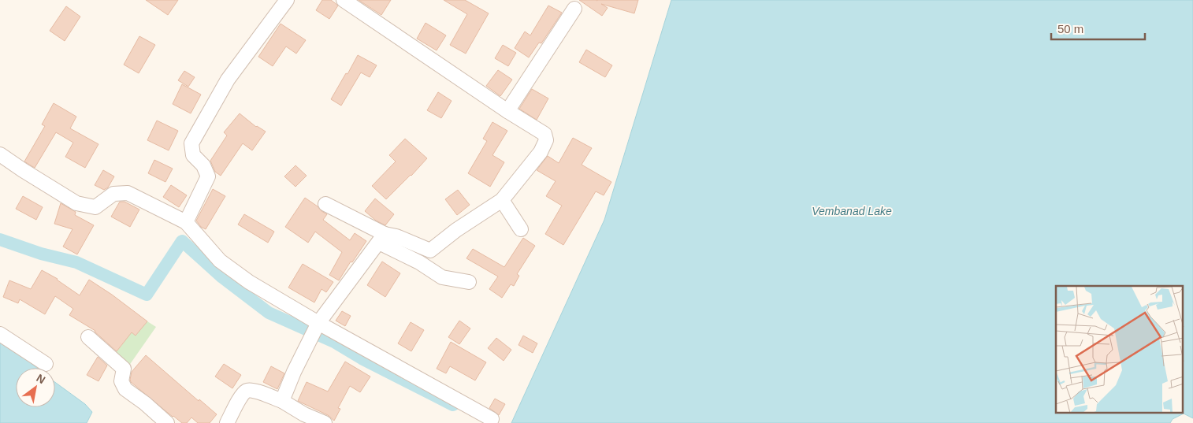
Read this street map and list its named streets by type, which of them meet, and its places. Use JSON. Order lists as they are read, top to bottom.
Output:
{
  "water": ["Vembanad Lake"],
  "scale_bar": "50 m",
  "north": "top right"
}
